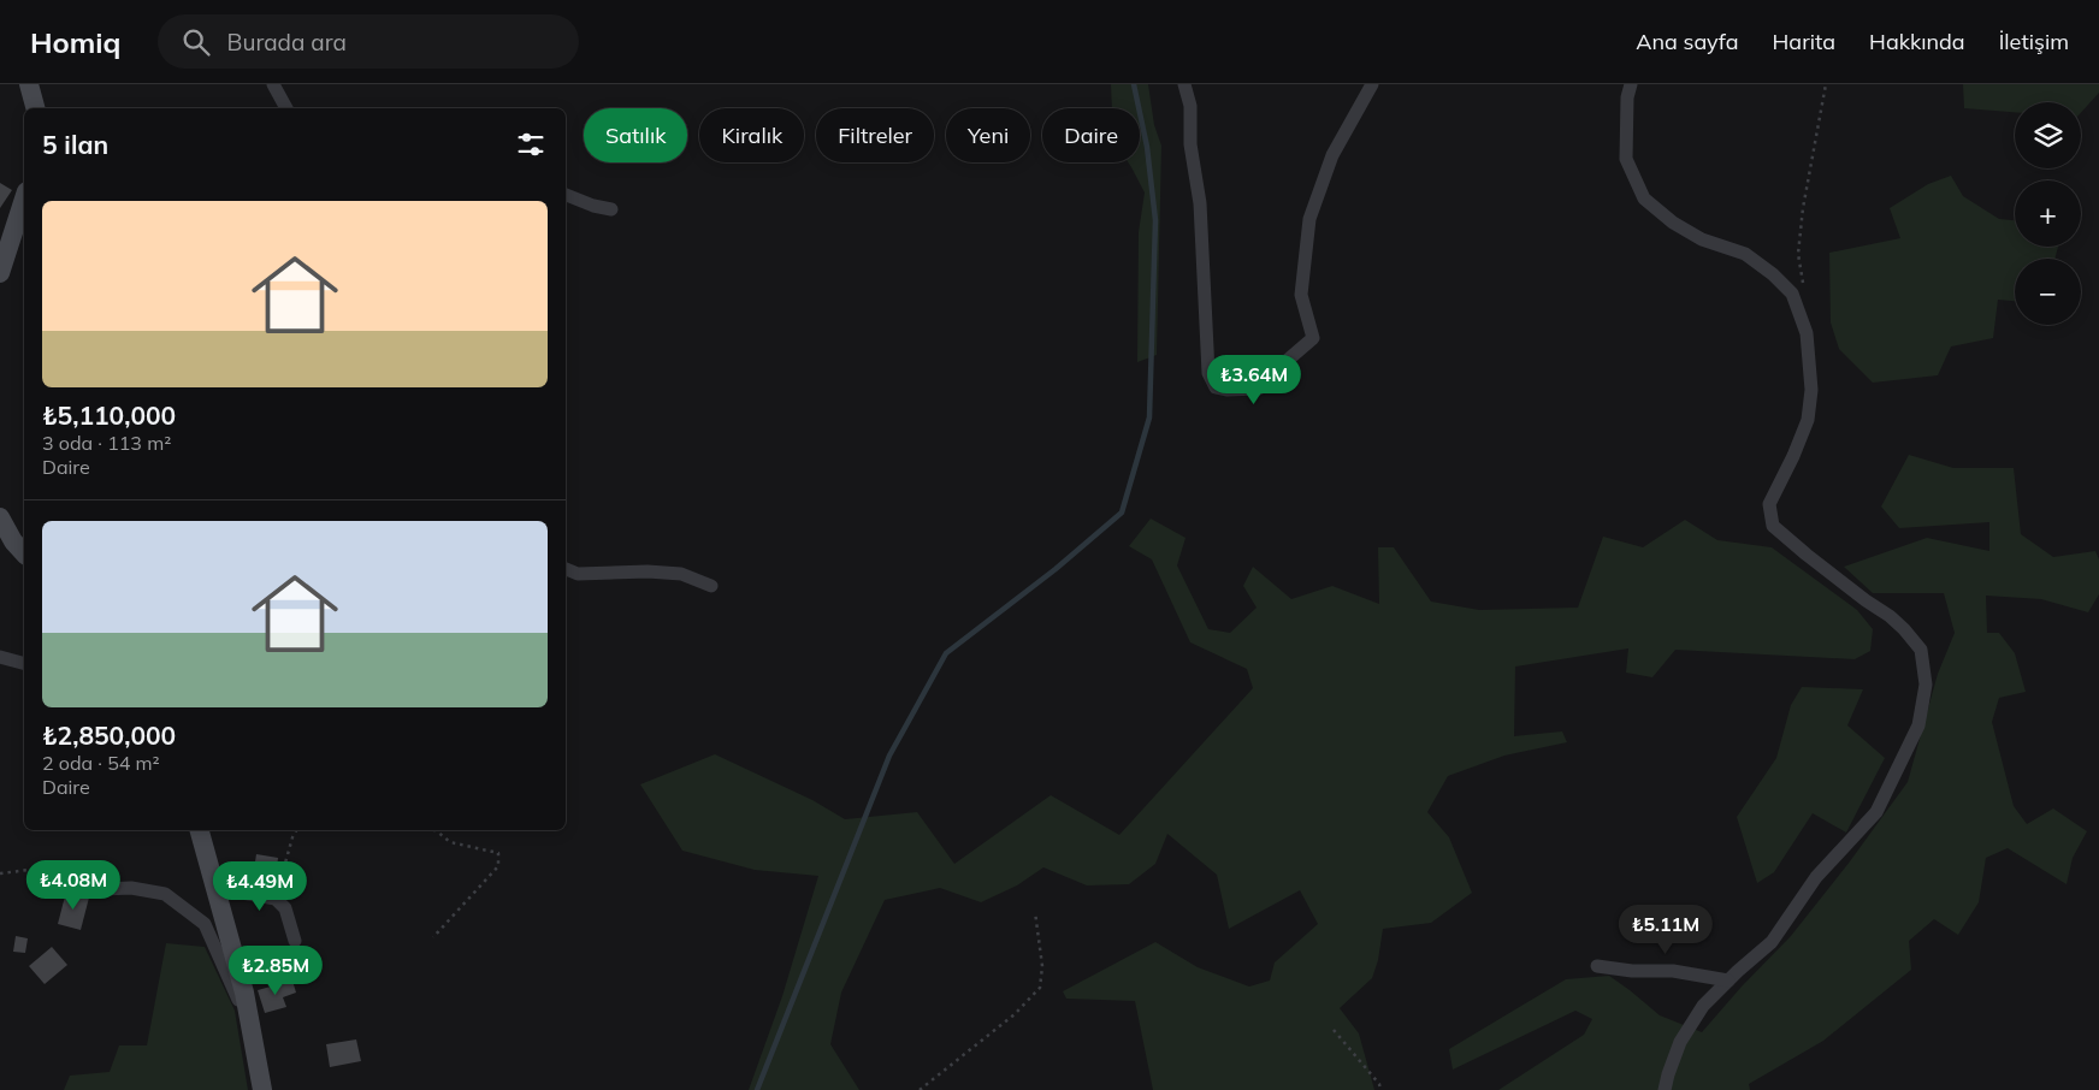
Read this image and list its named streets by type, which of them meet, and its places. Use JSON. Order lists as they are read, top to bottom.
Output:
{
  "page": {
    "header": "Homiq",
    "search": "Burada ara",
    "nav": [
      "Ana sayfa",
      "Harita",
      "Hakkında",
      "İletişim"
    ],
    "map_buttons": ["+", "−"],
    "chip": [
      "Satılık",
      "Kiralık",
      "Filtreler",
      "Yeni",
      "Daire"
    ],
    "heading": "5 ilan",
    "list": [
      {
        "name": "₺5,110,000",
        "note": "3 oda · 113 m² · Daire"
      },
      {
        "name": "₺2,850,000",
        "note": "2 oda · 54 m² · Daire"
      }
    ],
    "price": [
      "₺3.64M",
      "₺4.08M",
      "₺4.49M",
      "₺5.11M",
      "₺2.85M"
    ]
  }
}
